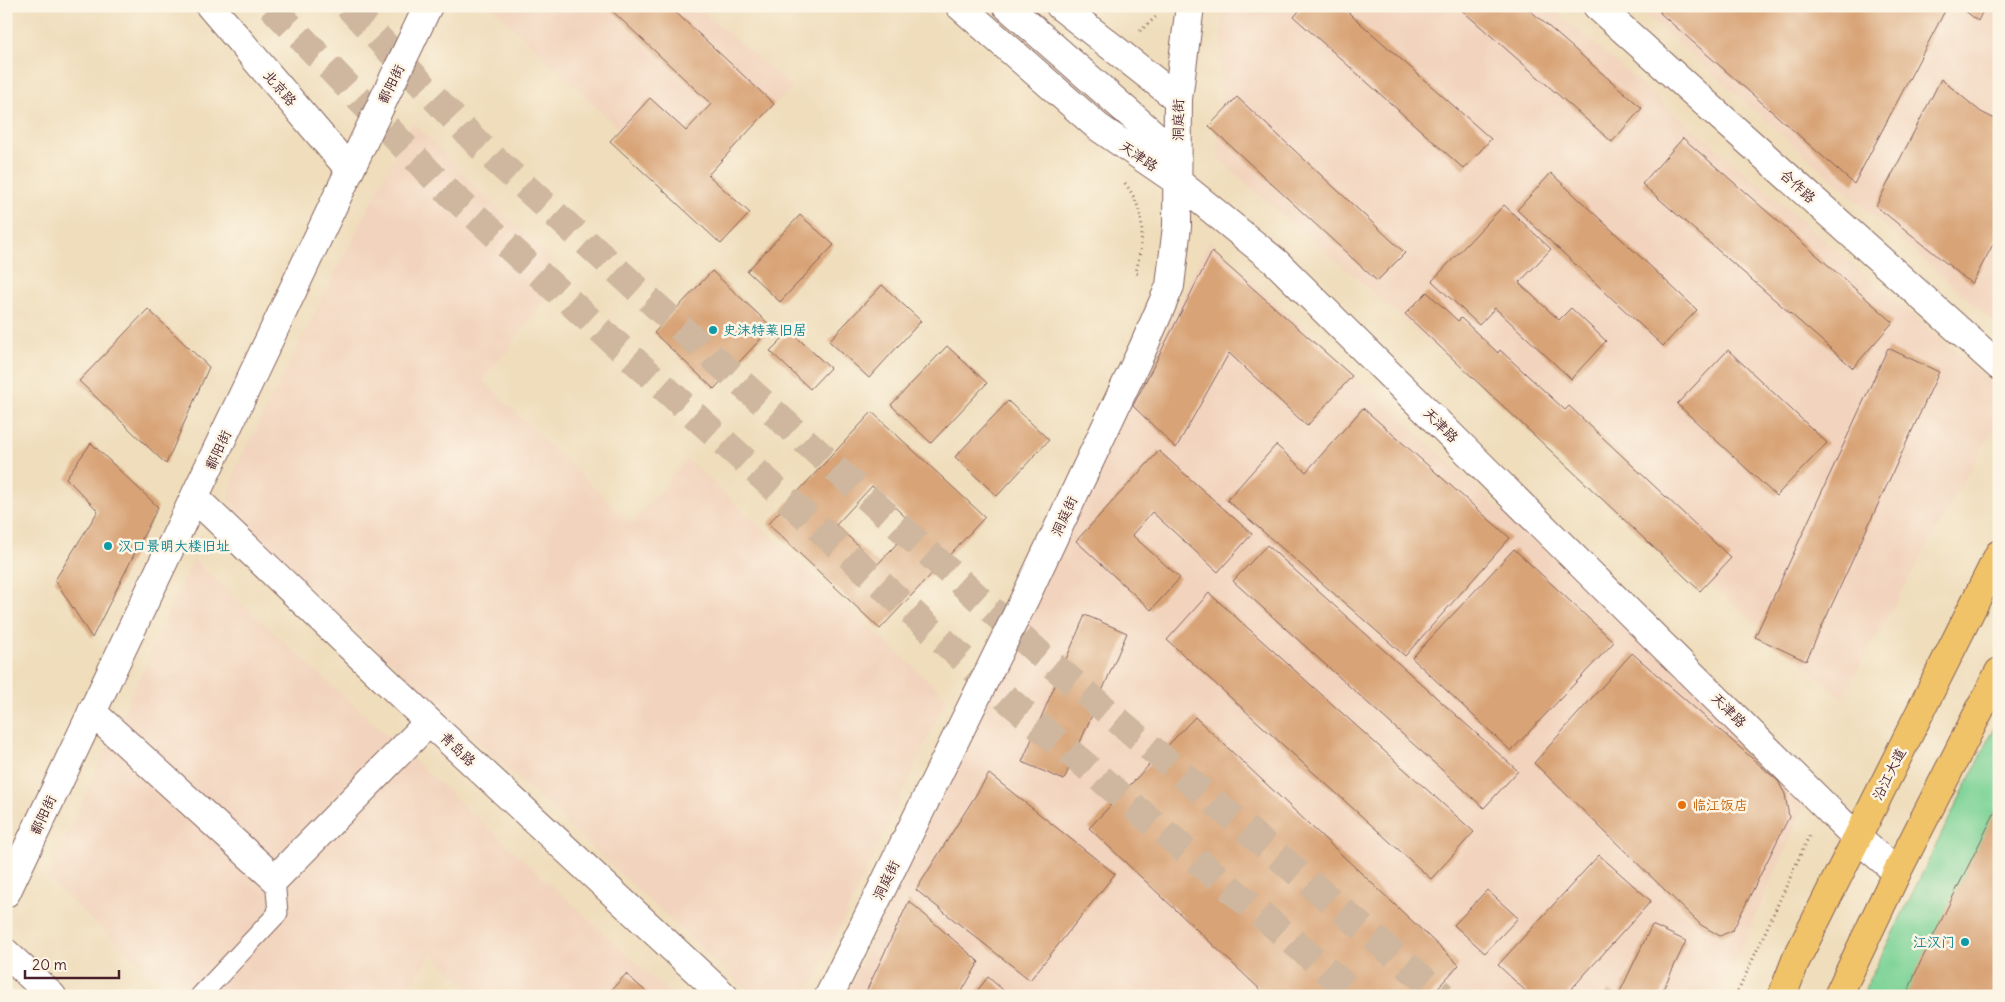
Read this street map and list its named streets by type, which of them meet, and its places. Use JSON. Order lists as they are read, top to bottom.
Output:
{
  "streets": {
    "main road": ["沿江大道"],
    "street": [
      "鄱阳街",
      "北京路",
      "洞庭街",
      "天津路",
      "合作路",
      "青岛路"
    ]
  },
  "crossings": [
    ["鄱阳街", "北京路"],
    ["鄱阳街", "青岛路"],
    ["洞庭街", "天津路"],
    ["天津路", "沿江大道"]
  ],
  "places": [
    "史沫特莱旧居",
    "汉口景明大楼旧址",
    "临江饭店",
    "江汉门"
  ],
  "scale_bar": "20 m"
}
